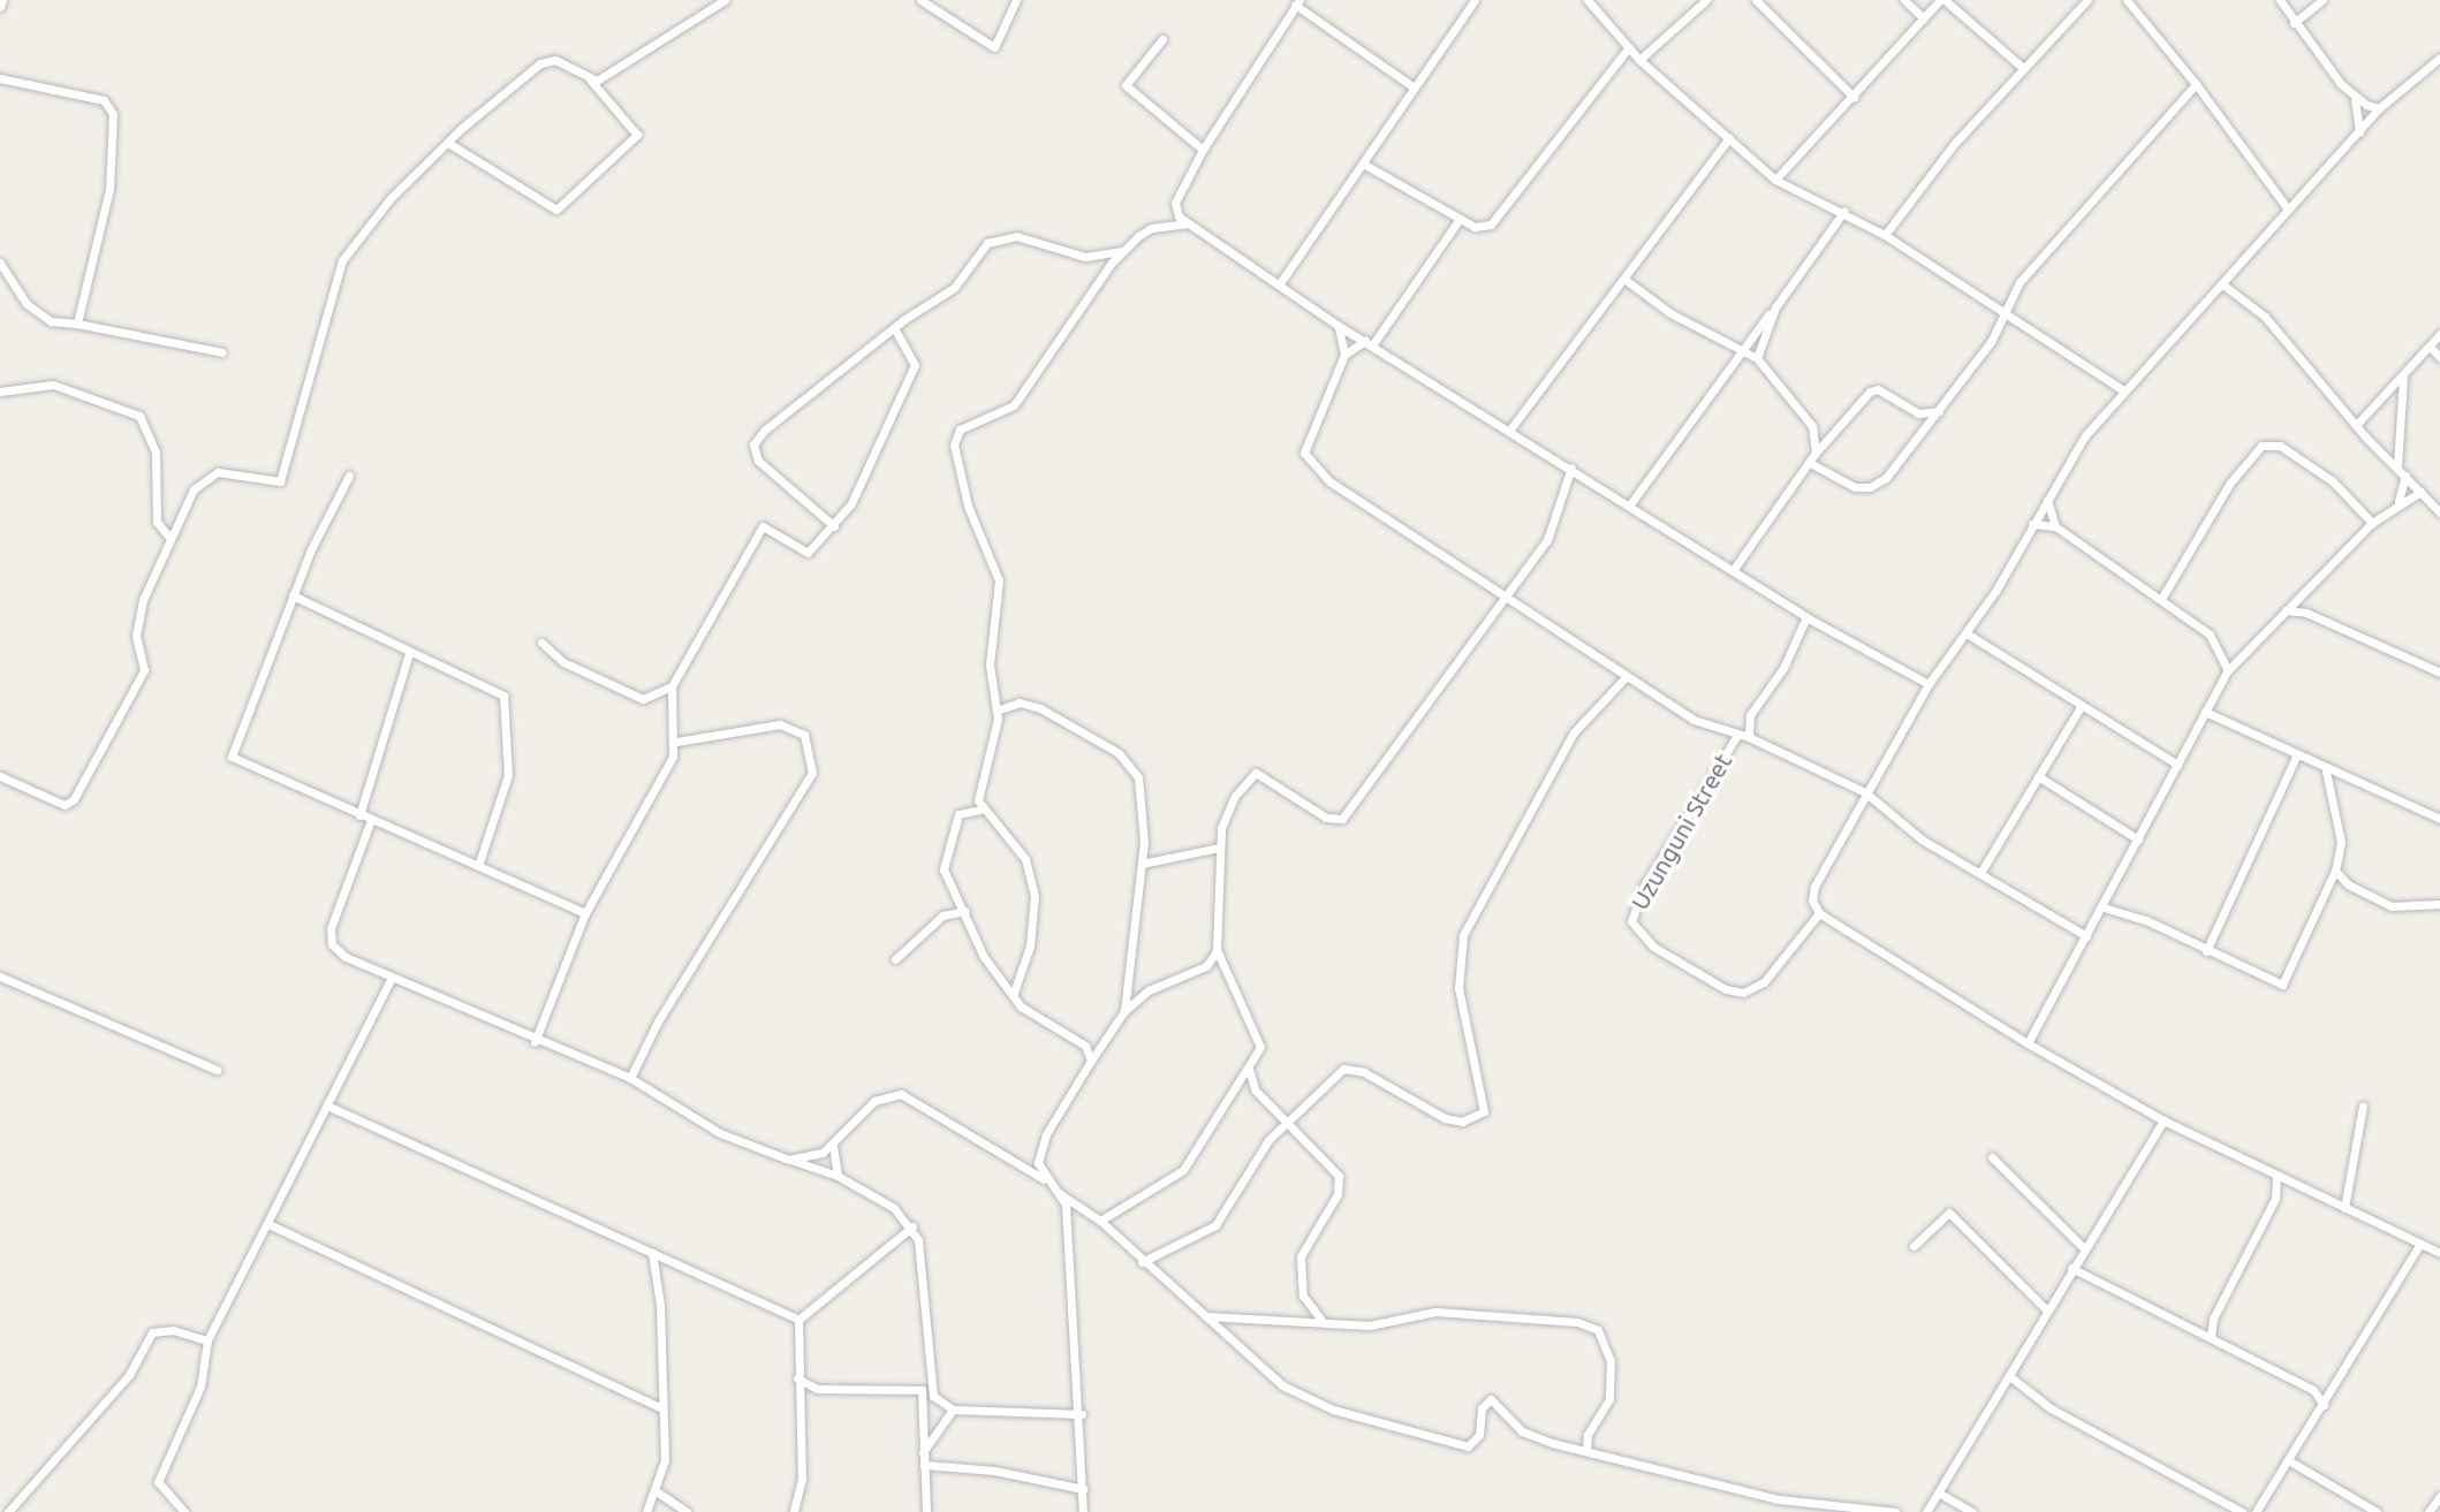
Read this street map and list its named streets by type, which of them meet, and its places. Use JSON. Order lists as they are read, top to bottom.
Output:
{
  "streets": {
    "street": ["Uzunguni Street"]
  }
}
